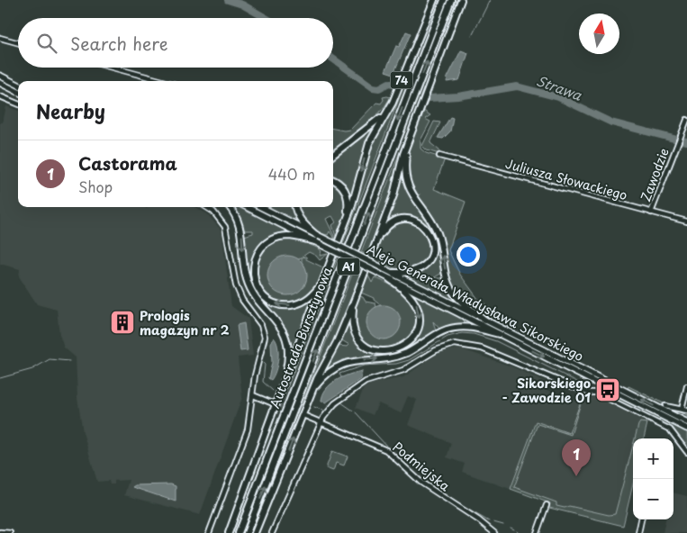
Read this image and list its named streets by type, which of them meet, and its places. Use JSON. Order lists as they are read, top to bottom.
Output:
{
  "streets": {
    "highway": ["74", "A1", "Autostrada Bursztynowa"],
    "main road": ["Aleje Generała Władysława Sikorskiego"],
    "street": ["Zawodzie", "Juliusza Słowackiego", "Podmiejska"]
  },
  "crossings": [
    ["Zawodzie", "Juliusza Słowackiego"]
  ],
  "water": ["Strawa"],
  "places": {
    "building": ["Prologis magazyn nr 2"],
    "bus stop": ["Sikorskiego - Zawodzie 01"]
  },
  "north": "top",
  "page": {
    "search": "Search here",
    "heading": "Nearby",
    "list": [
      {
        "mark": "1",
        "name": "Castorama",
        "note": "Shop",
        "value": "440 m"
      }
    ],
    "map_buttons": ["+", "−"],
    "pins": "1"
  }
}
